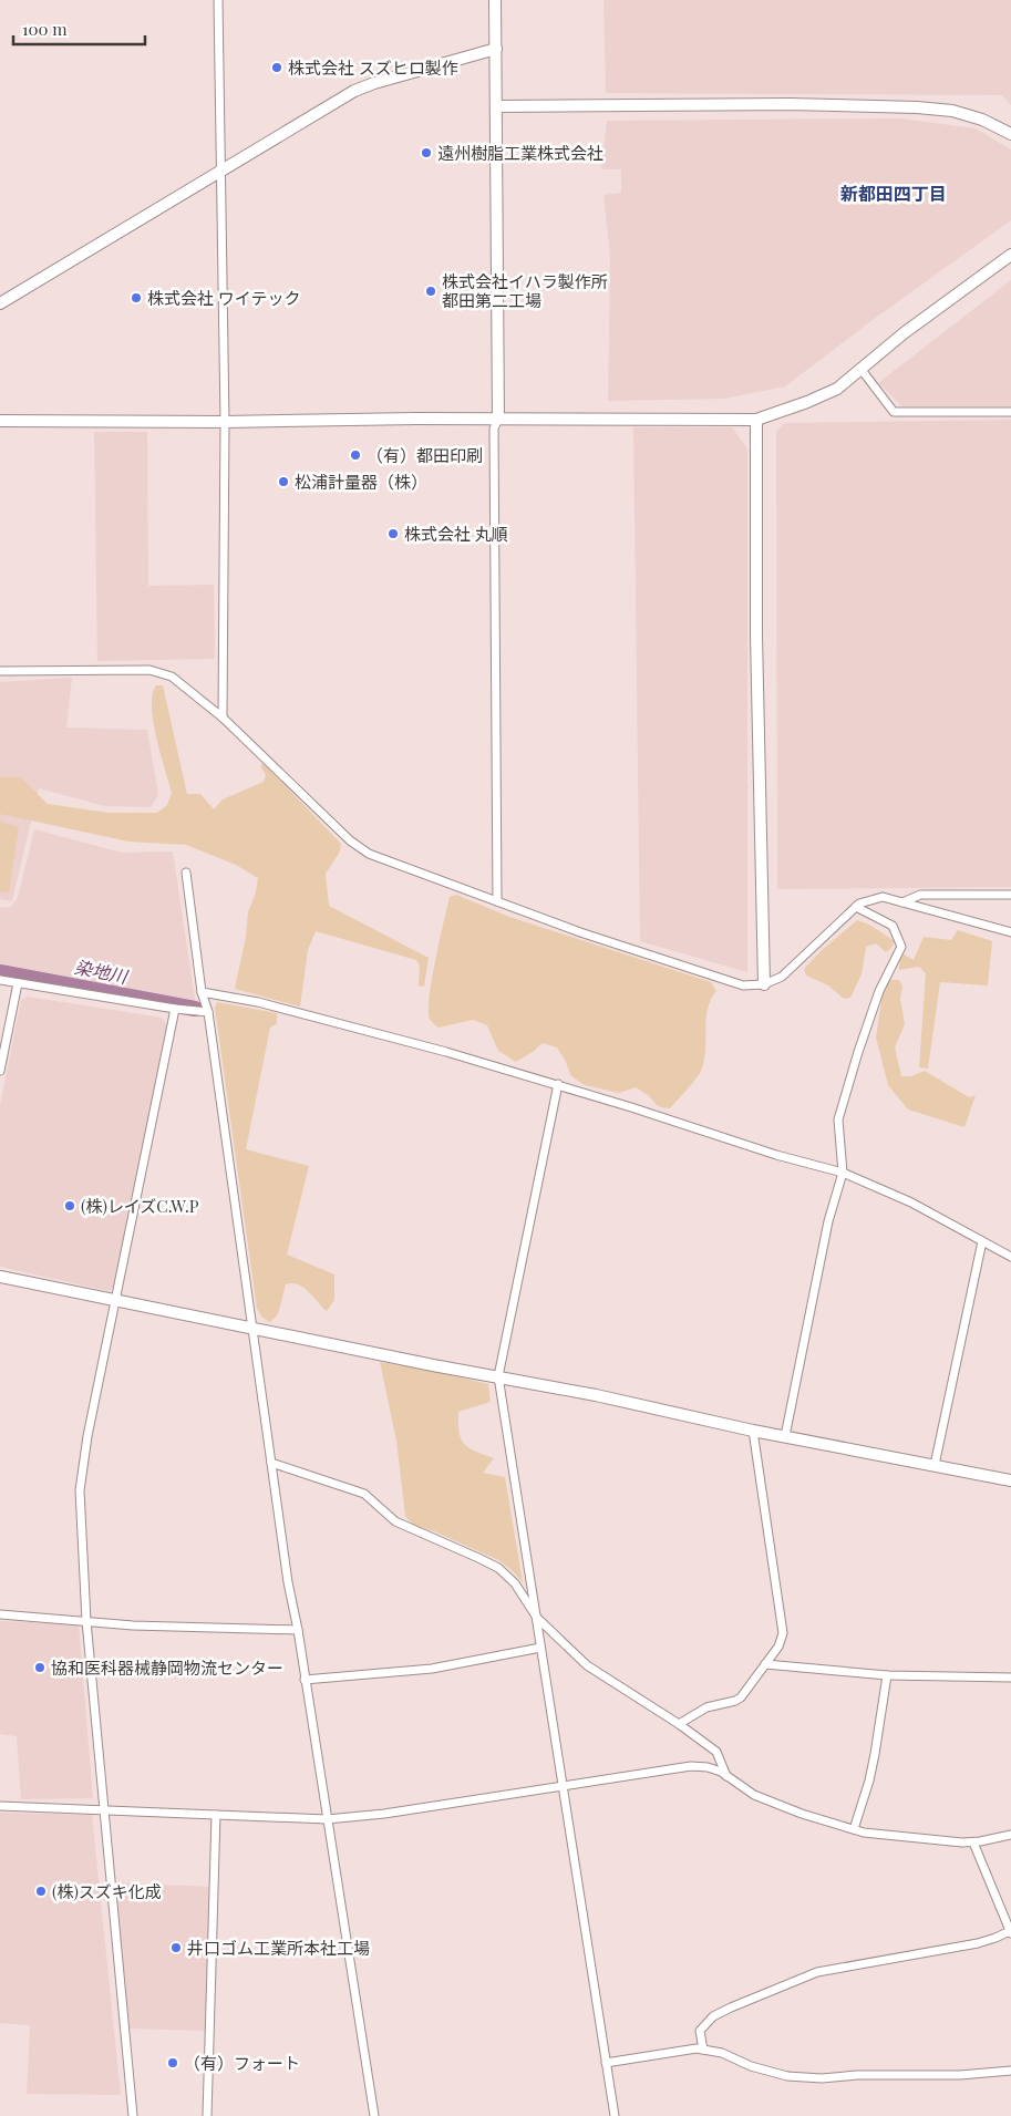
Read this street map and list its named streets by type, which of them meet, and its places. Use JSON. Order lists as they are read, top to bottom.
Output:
{
  "districts": ["新都田四丁目"],
  "water": ["染地川"],
  "places": [
    "株式会社 スズヒロ製作",
    "遠州樹脂工業株式会社",
    "株式会社イハラ製作所 都田第二工場",
    "株式会社 ワイテック",
    "（有）都田印刷",
    "松浦計量器（株）",
    "株式会社 丸順",
    "(株)レイズC.W.P",
    "協和医科器械静岡物流センター",
    "(株)スズキ化成",
    "井口ゴム工業所本社工場",
    "（有）フォート"
  ],
  "scale_bar": "100 m"
}
